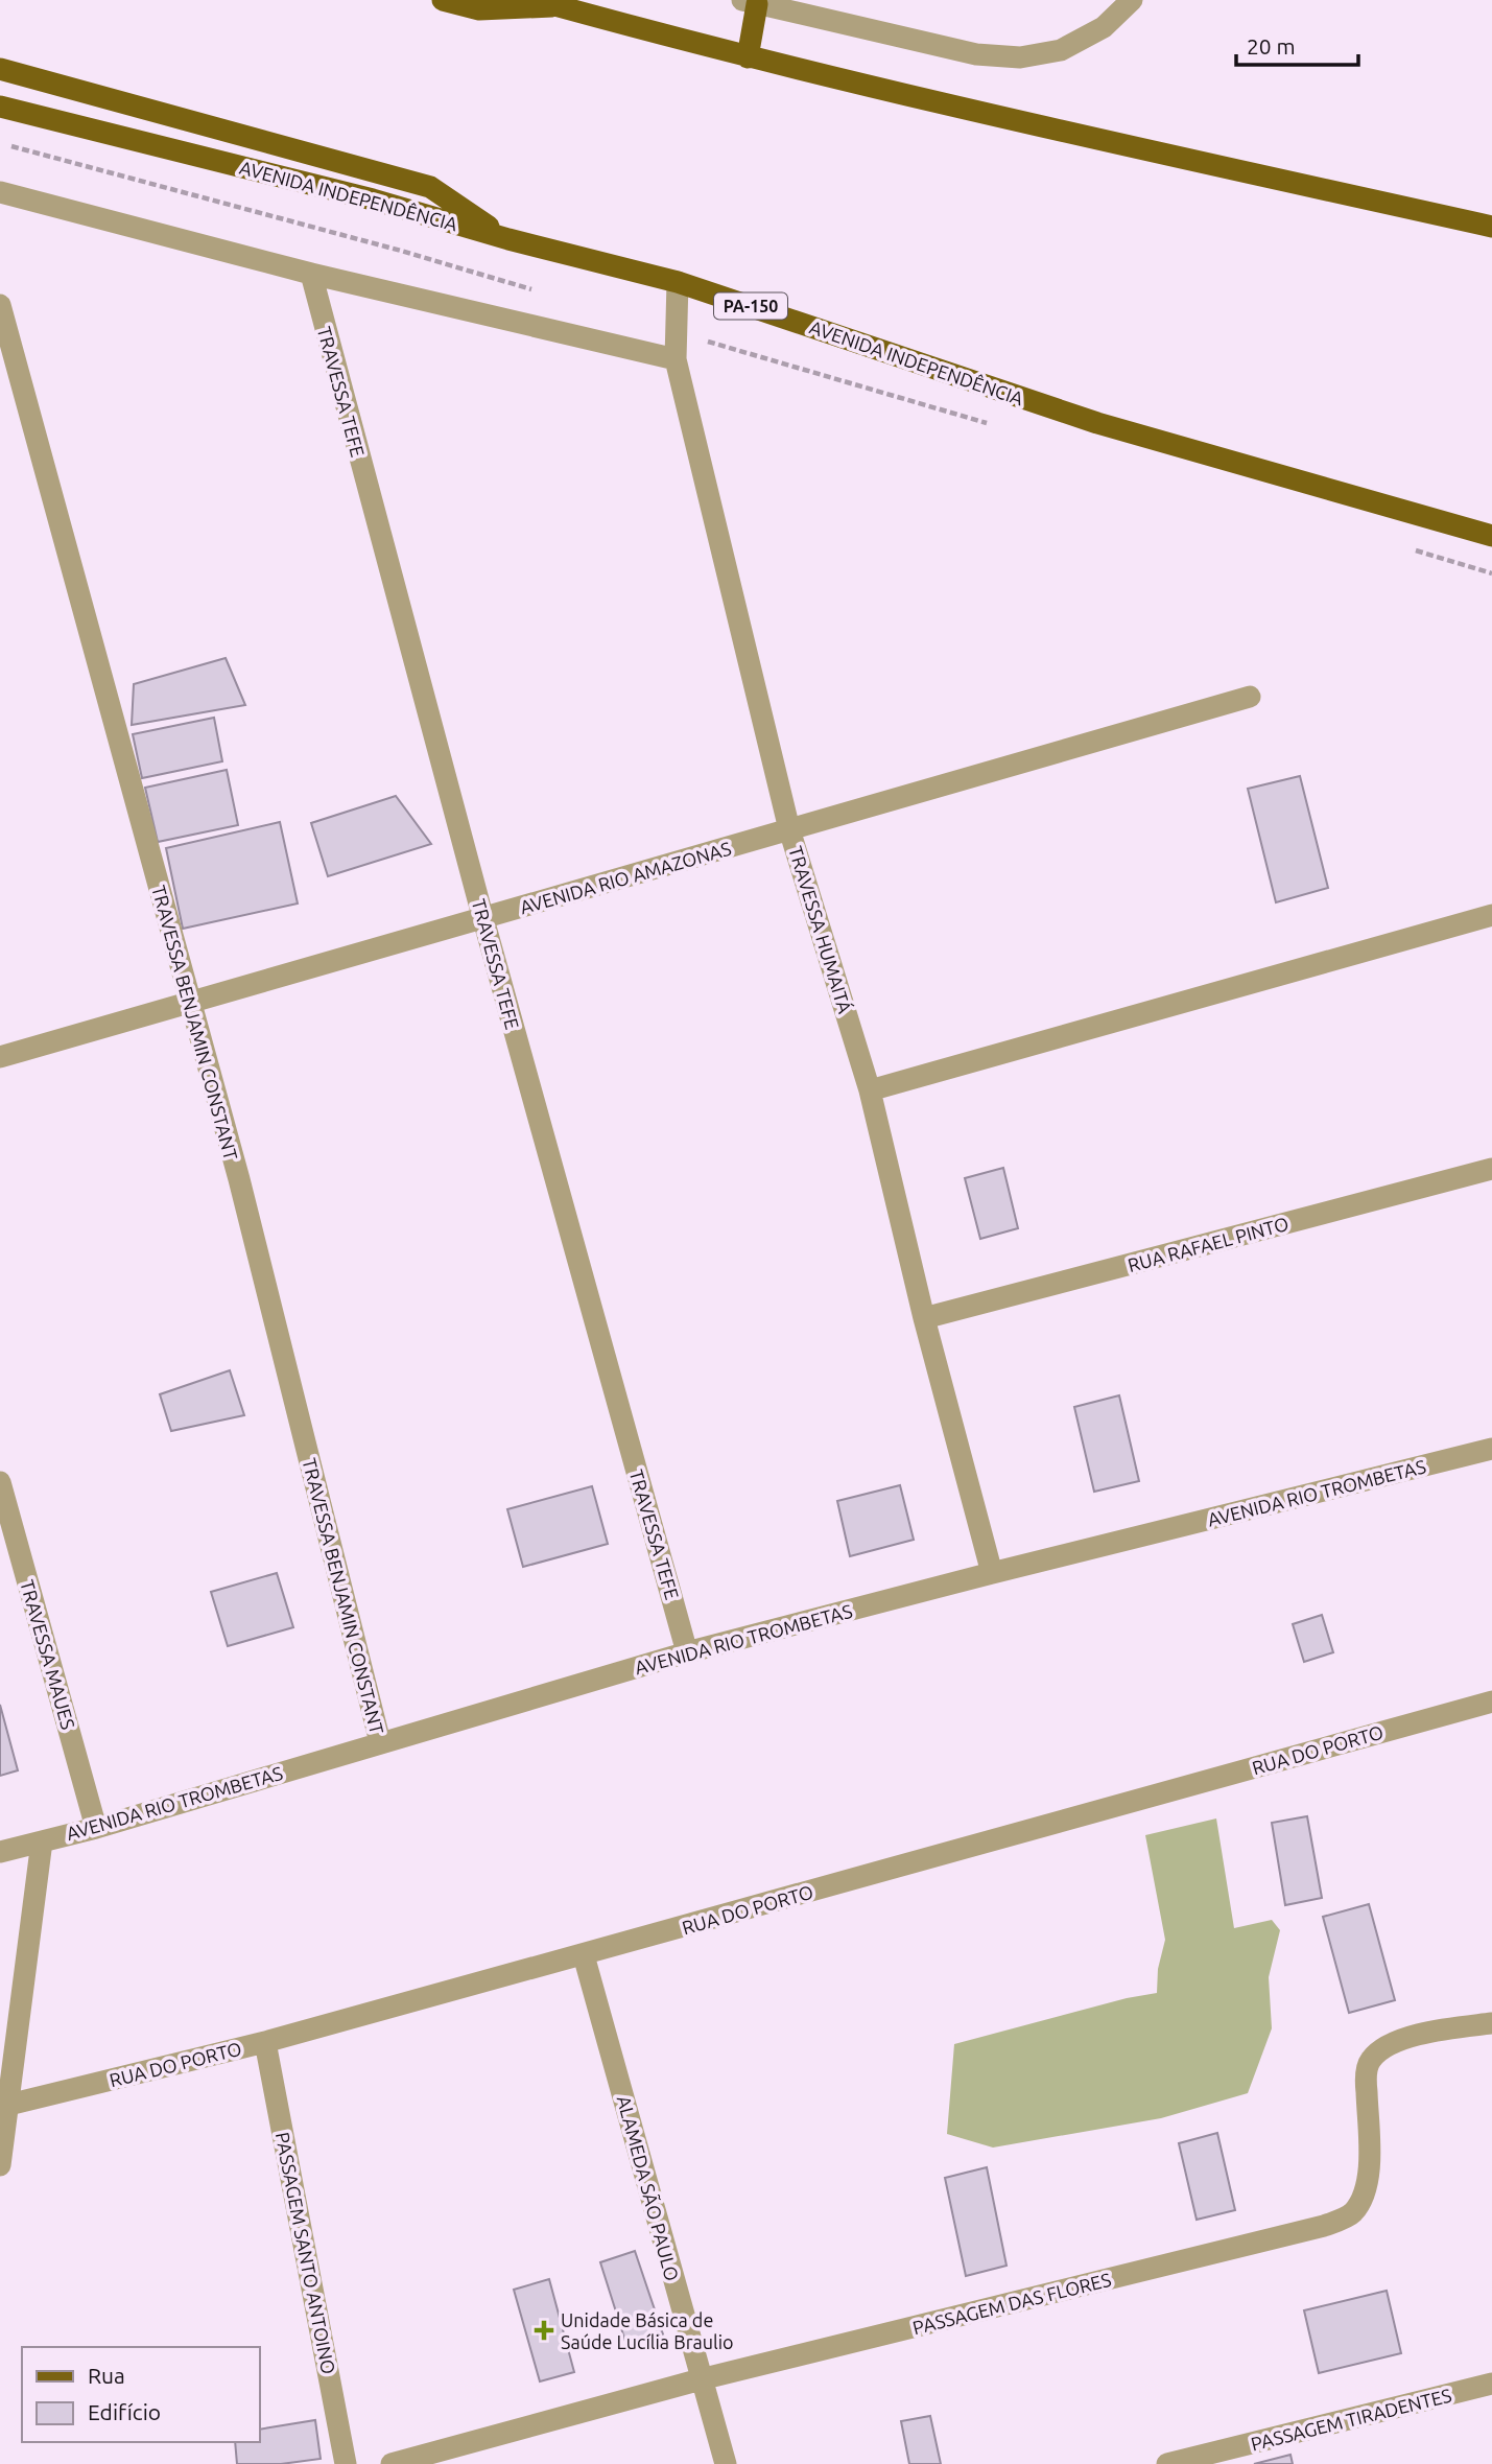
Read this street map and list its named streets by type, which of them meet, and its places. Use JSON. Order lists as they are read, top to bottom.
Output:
{
  "streets": {
    "main road": ["AVENIDA INDEPENDÊNCIA", "PA-150"],
    "street": [
      "TRAVESSA TEFE",
      "AVENIDA RIO AMAZONAS",
      "TRAVESSA HUMAITÁ",
      "TRAVESSA BENJAMIN CONSTANT",
      "RUA RAFAEL PINTO",
      "AVENIDA RIO TROMBETAS",
      "TRAVESSA MAUES",
      "RUA DO PORTO",
      "ALAMEDA SÃO PAULO",
      "PASSAGEM SANTO ANTOINO",
      "PASSAGEM DAS FLORES",
      "PASSAGEM TIRADENTES"
    ]
  },
  "crossings": [
    ["AVENIDA INDEPENDÊNCIA", "TRAVESSA HUMAITÁ"],
    ["TRAVESSA TEFE", "AVENIDA RIO AMAZONAS"],
    ["TRAVESSA TEFE", "AVENIDA RIO TROMBETAS"],
    ["AVENIDA RIO AMAZONAS", "TRAVESSA HUMAITÁ"],
    ["AVENIDA RIO AMAZONAS", "TRAVESSA BENJAMIN CONSTANT"],
    ["TRAVESSA HUMAITÁ", "RUA RAFAEL PINTO"],
    ["TRAVESSA HUMAITÁ", "AVENIDA RIO TROMBETAS"],
    ["TRAVESSA BENJAMIN CONSTANT", "AVENIDA RIO TROMBETAS"],
    ["AVENIDA RIO TROMBETAS", "TRAVESSA MAUES"],
    ["RUA DO PORTO", "ALAMEDA SÃO PAULO"],
    ["RUA DO PORTO", "PASSAGEM SANTO ANTOINO"],
    ["ALAMEDA SÃO PAULO", "PASSAGEM DAS FLORES"]
  ],
  "places": {
    "health": ["Unidade Básica de Saúde Lucília Braulio"]
  },
  "legend": ["Rua", "Edifício"],
  "scale_bar": "20 m"
}
